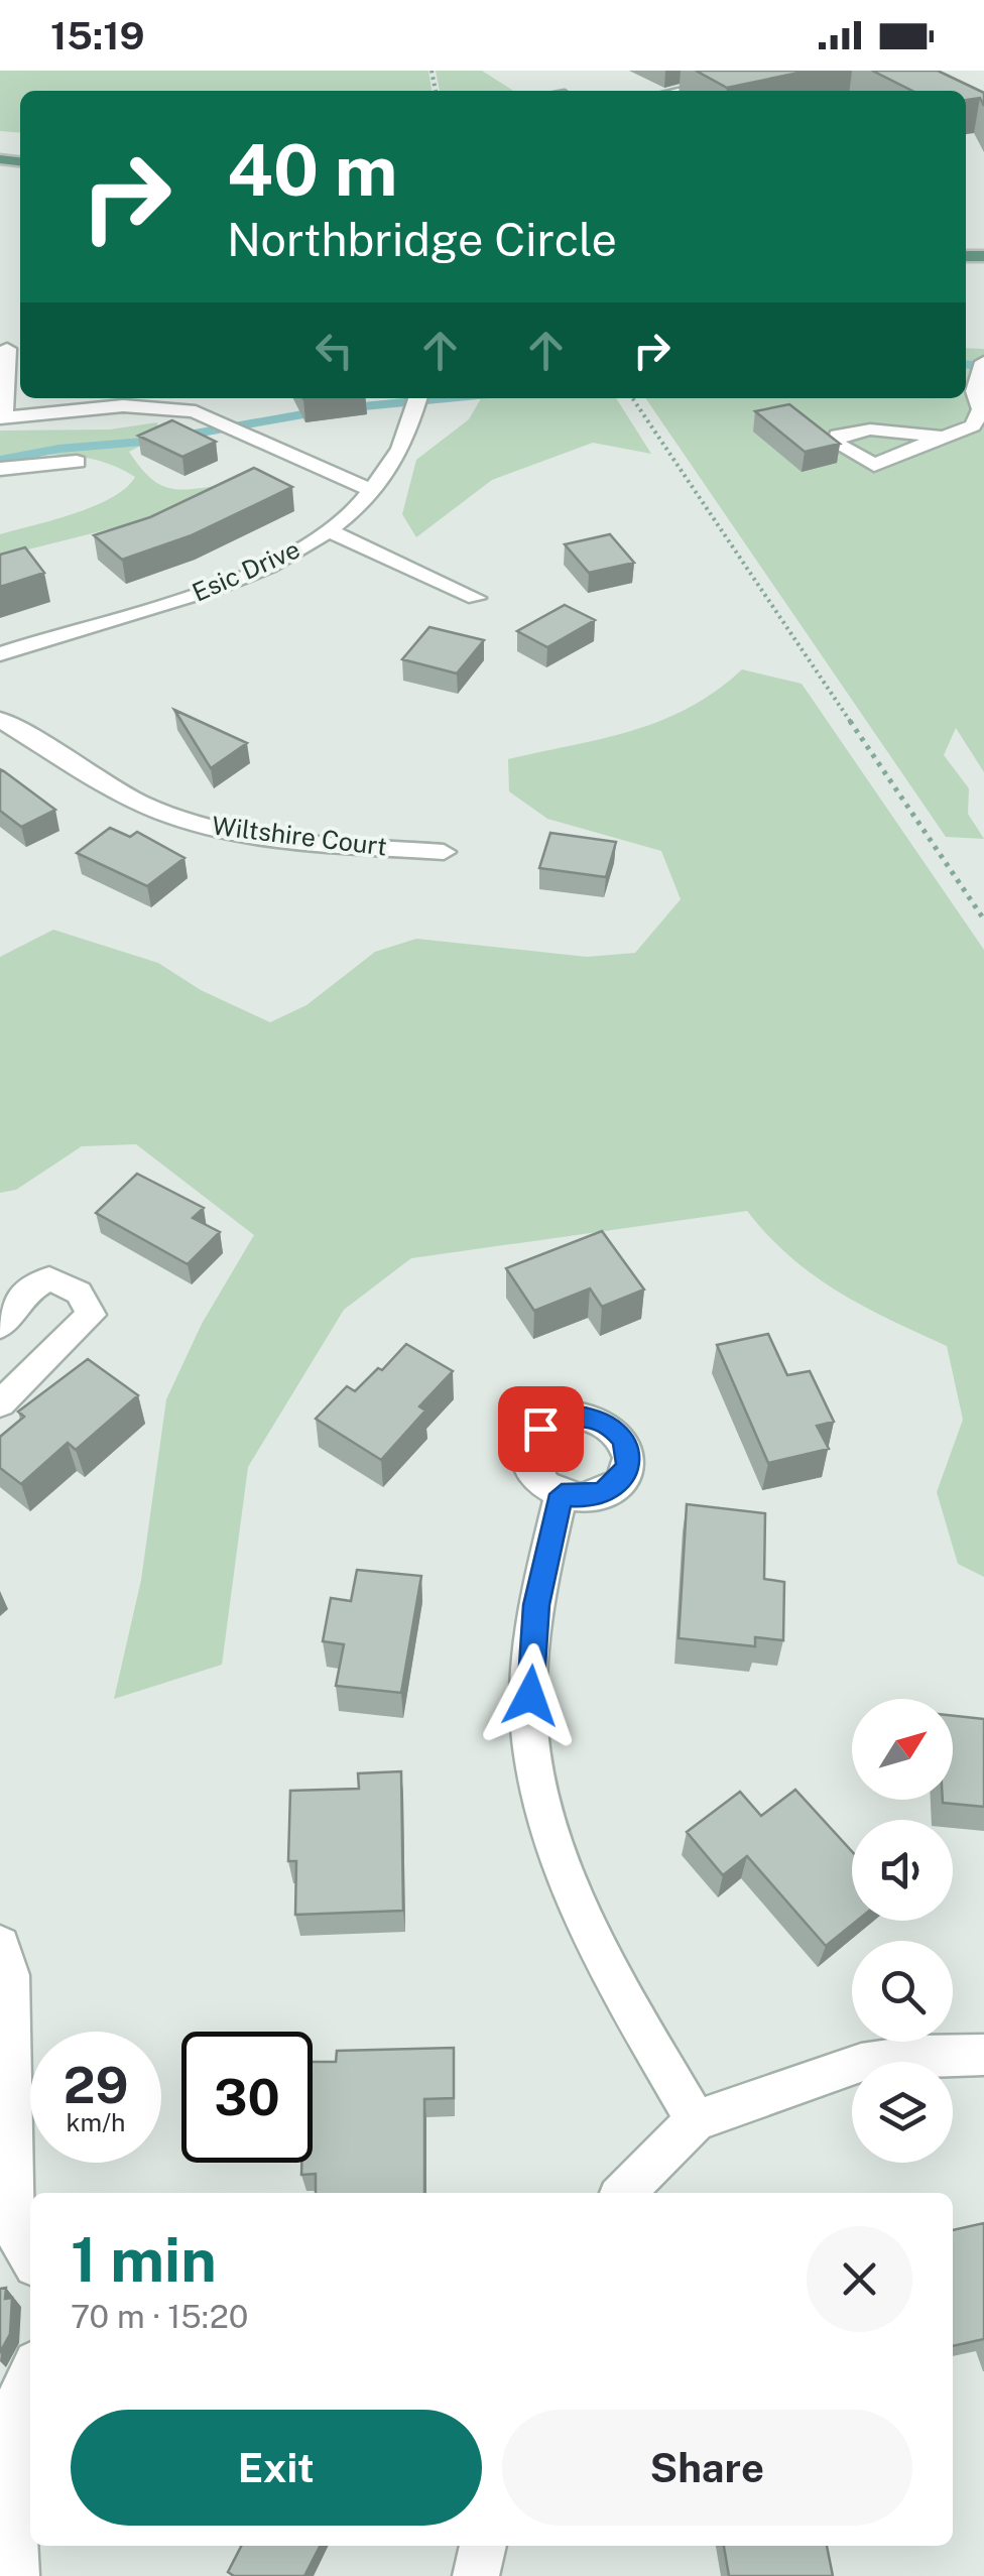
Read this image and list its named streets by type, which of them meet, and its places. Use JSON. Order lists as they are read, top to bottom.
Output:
{
  "streets": {
    "street": ["Esic Drive", "Wiltshire Court"]
  },
  "north": "top right",
  "page": {
    "status": "15:19",
    "turn": ["40 m", "Northbridge Circle"],
    "speed": "29 km/h",
    "limit": "30",
    "heading": ["1 min", "70 m · 15:20"],
    "buttons": ["Exit", "Share"]
  }
}
